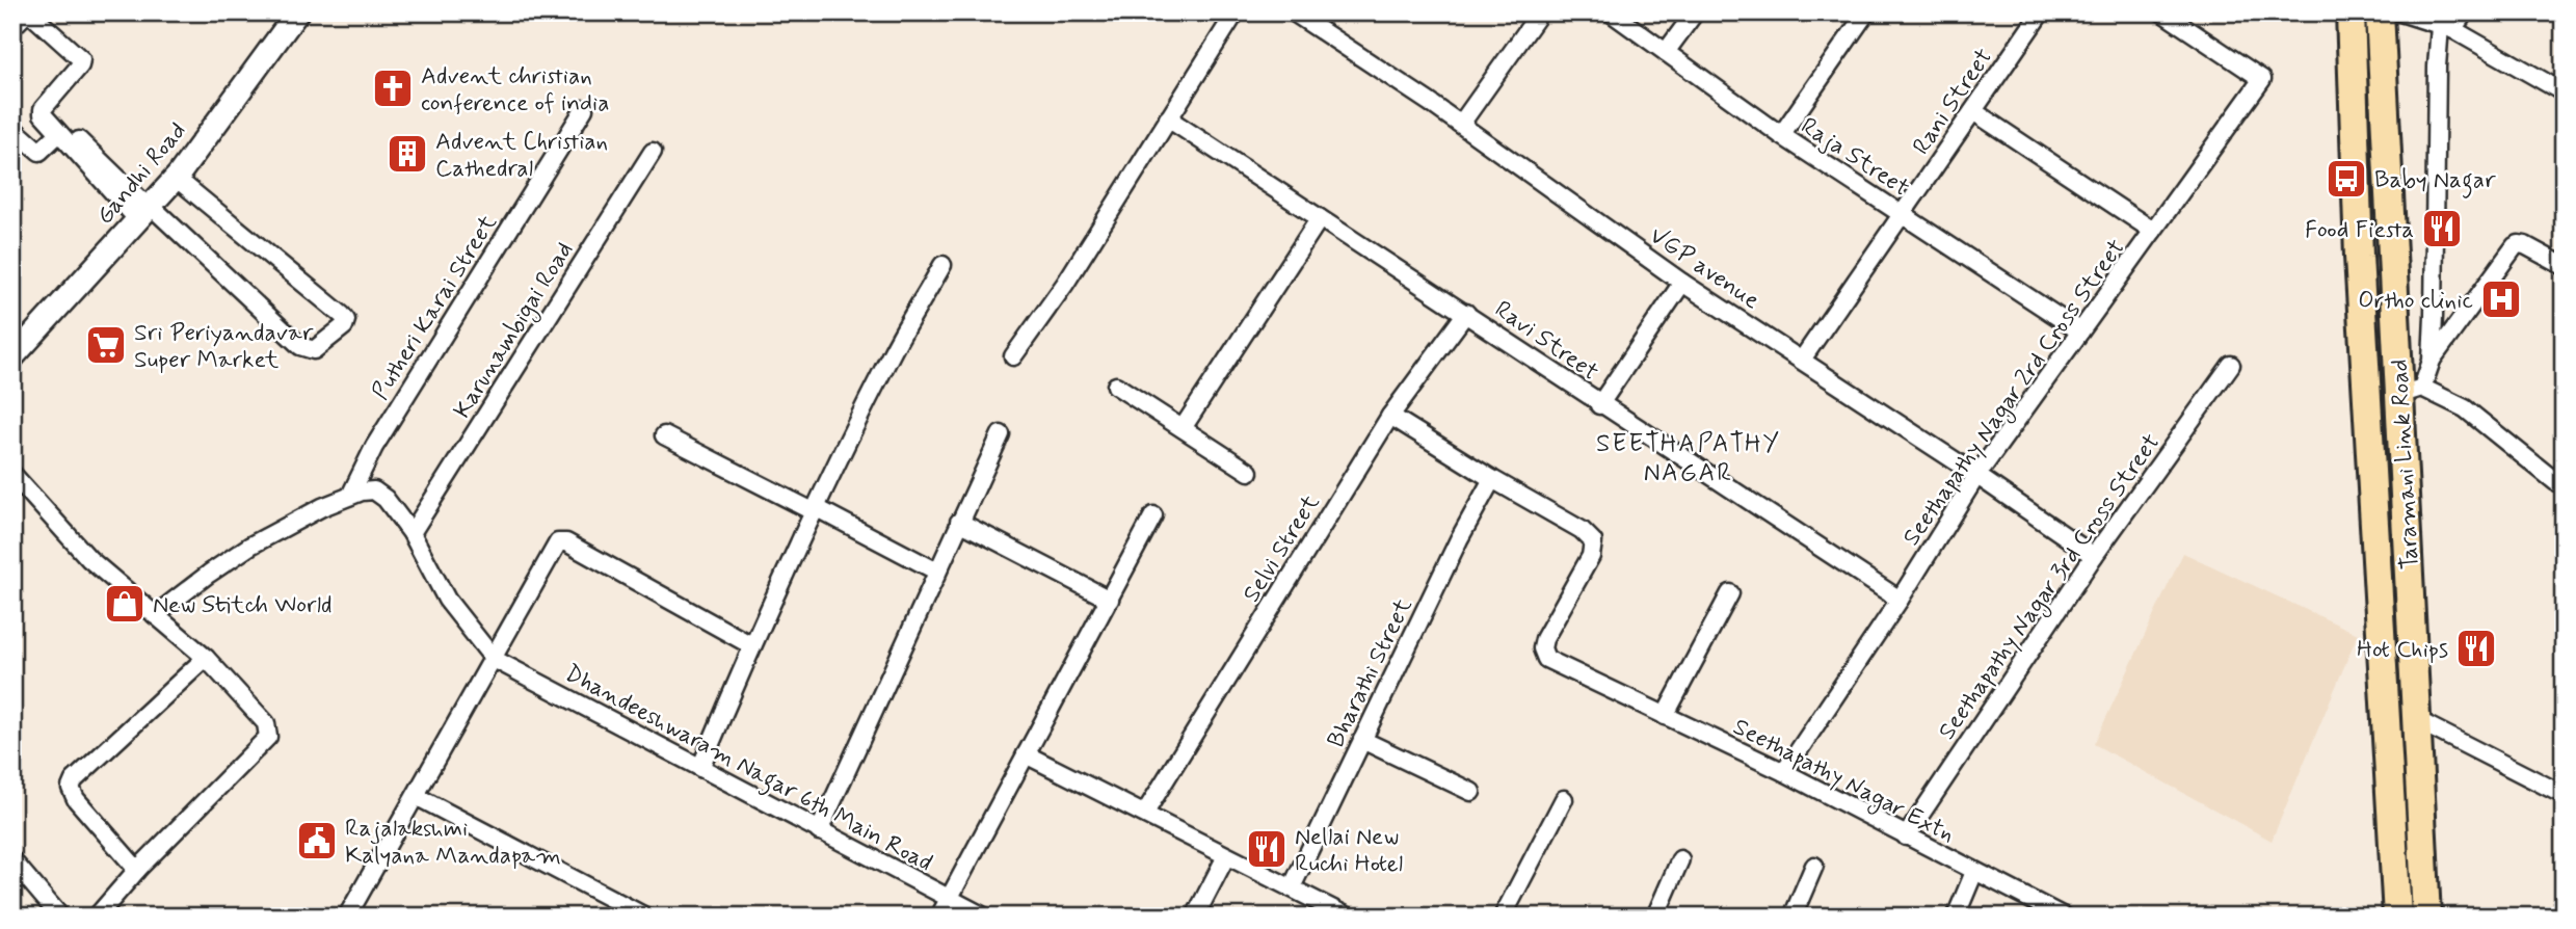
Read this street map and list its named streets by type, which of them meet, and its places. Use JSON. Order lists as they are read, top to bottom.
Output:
{
  "streets": {
    "main road": ["Taramani Link Road"],
    "street": [
      "Rani Street",
      "Raja Street",
      "Gandhi Road",
      "VGP avenue",
      "Putheri Karai Street",
      "Karunambigai Road",
      "Ravi Street",
      "Seethapathy Nagar 2rd Cross Street",
      "Selvi Street",
      "Seethapathy Nagar 3rd Cross Street",
      "Bharathi Street",
      "Dhandeeshwaram Nagar 6th Main Road",
      "Seethapathy Nagar Extn"
    ]
  },
  "crossings": [
    ["Rani Street", "Raja Street"],
    ["Rani Street", "VGP avenue"],
    ["Raja Street", "Seethapathy Nagar 2rd Cross Street"],
    ["VGP avenue", "Seethapathy Nagar 2rd Cross Street"],
    ["VGP avenue", "Seethapathy Nagar 3rd Cross Street"],
    ["Ravi Street", "Seethapathy Nagar 2rd Cross Street"],
    ["Ravi Street", "Selvi Street"],
    ["Seethapathy Nagar 2rd Cross Street", "Seethapathy Nagar Extn"],
    ["Seethapathy Nagar 3rd Cross Street", "Seethapathy Nagar Extn"],
    ["Bharathi Street", "Seethapathy Nagar Extn"]
  ],
  "districts": ["SEETHAPATHY NAGAR"],
  "places": {
    "church": ["Advent christian conference of india"],
    "building": ["Advent Christian Cathedral"],
    "bus stop": ["Baby Nagar"],
    "restaurant": ["Food Fiesta", "Hot Chips", "Nellai New Ruchi Hotel"],
    "hospital": ["Ortho clinic"],
    "supermarket": ["Sri Periyandavar Super Market"],
    "shop": ["New Stitch World"],
    "public building": ["Rajalakshmi Kalyana Mandapam"]
  }
}
